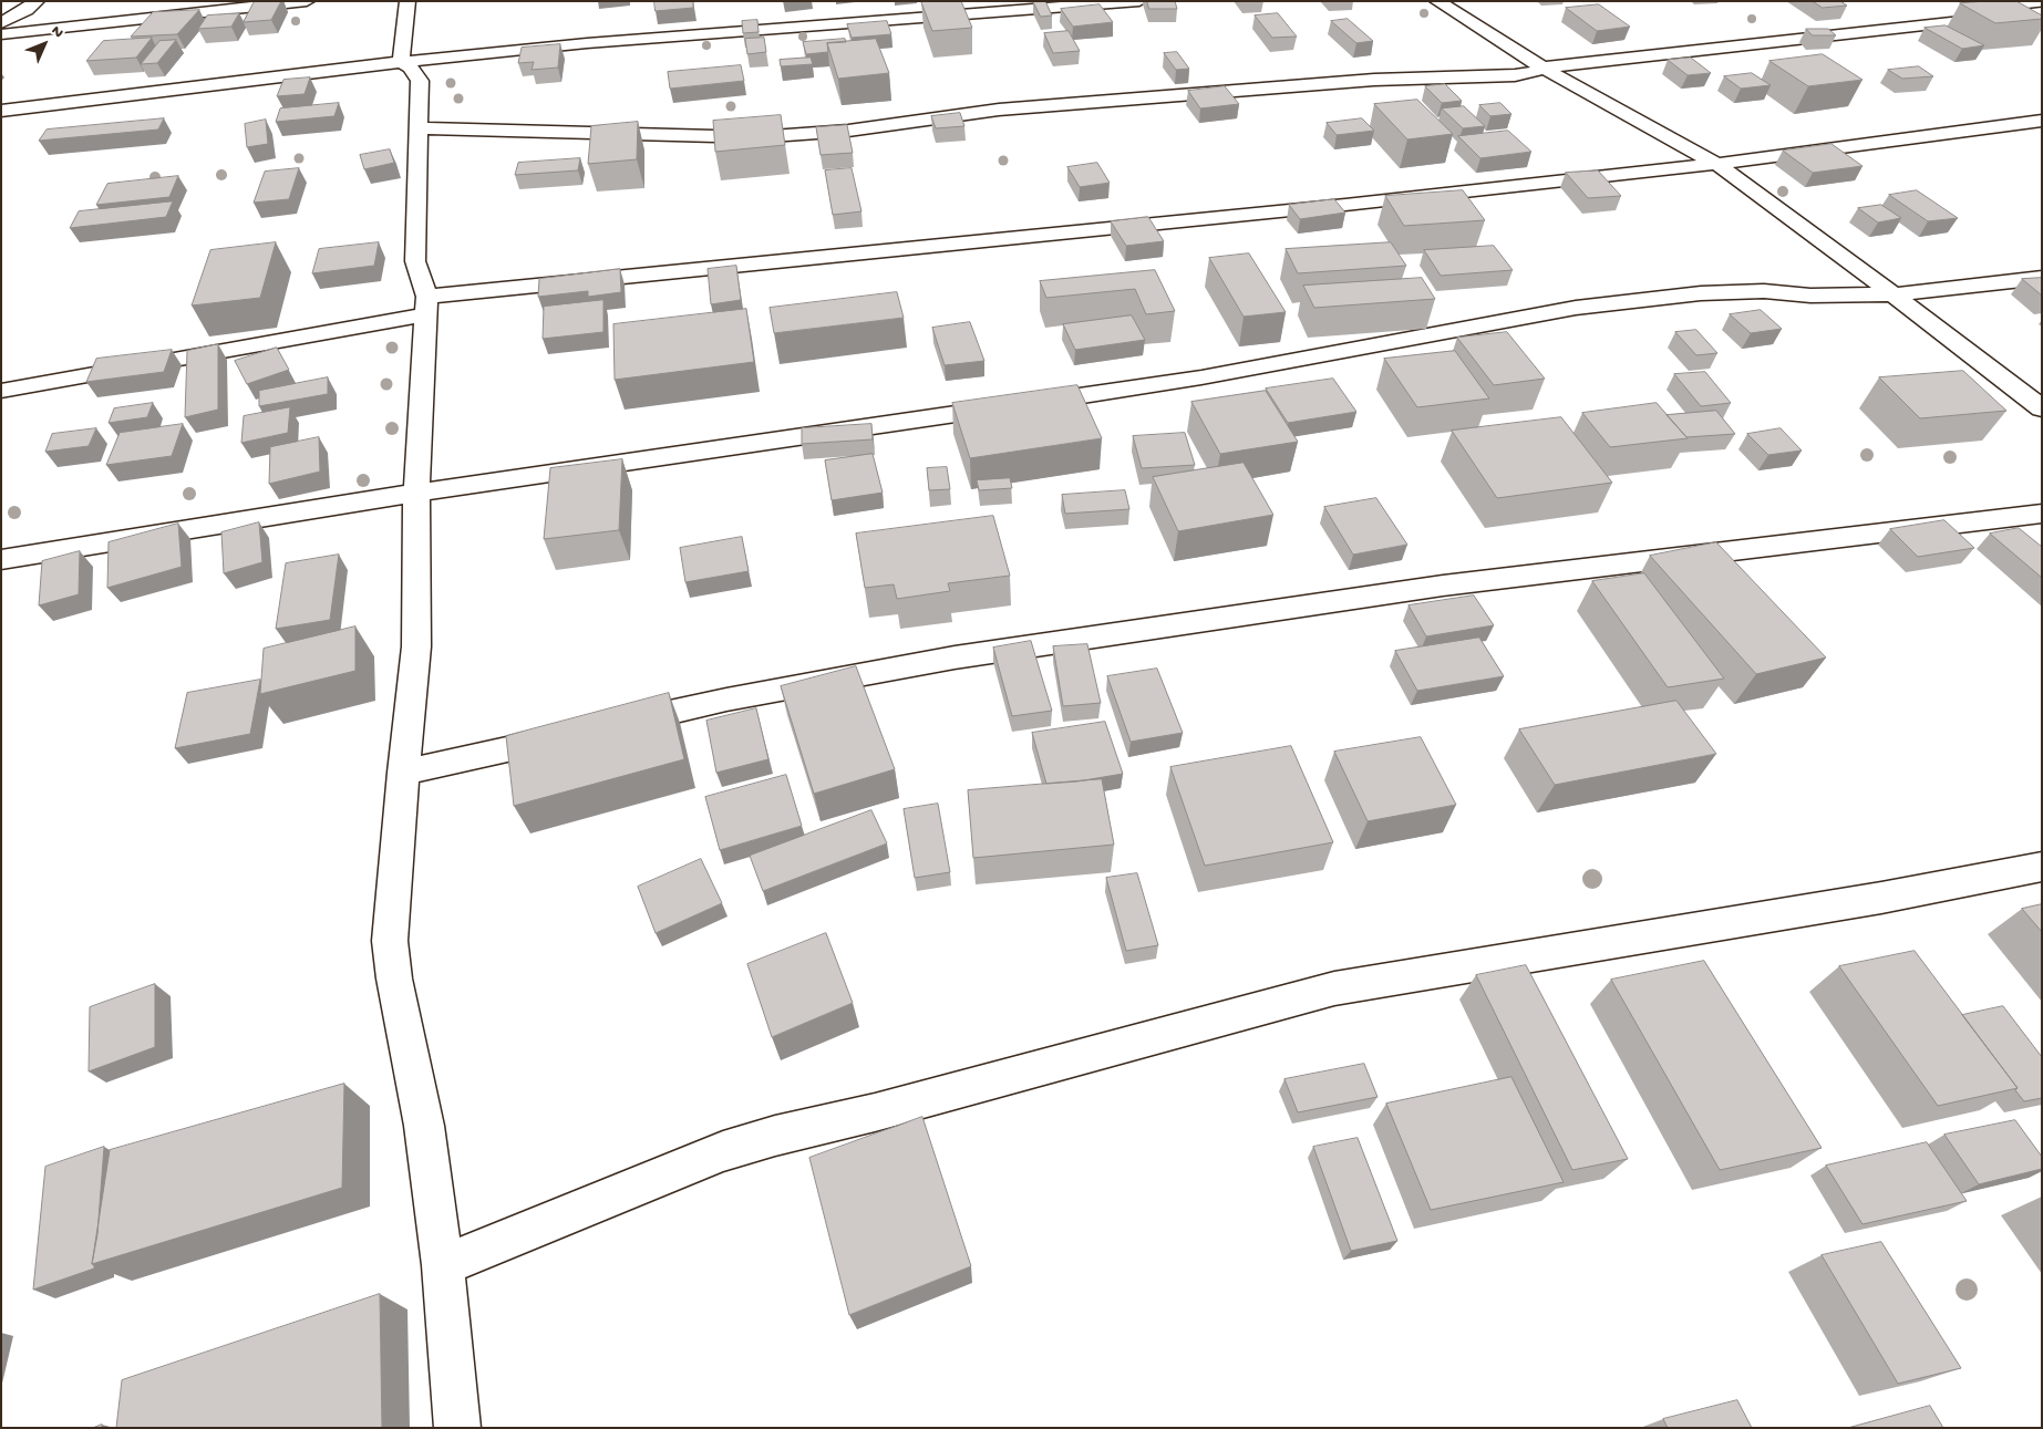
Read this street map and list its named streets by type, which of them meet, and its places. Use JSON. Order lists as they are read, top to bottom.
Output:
{
  "north": "top right"
}
